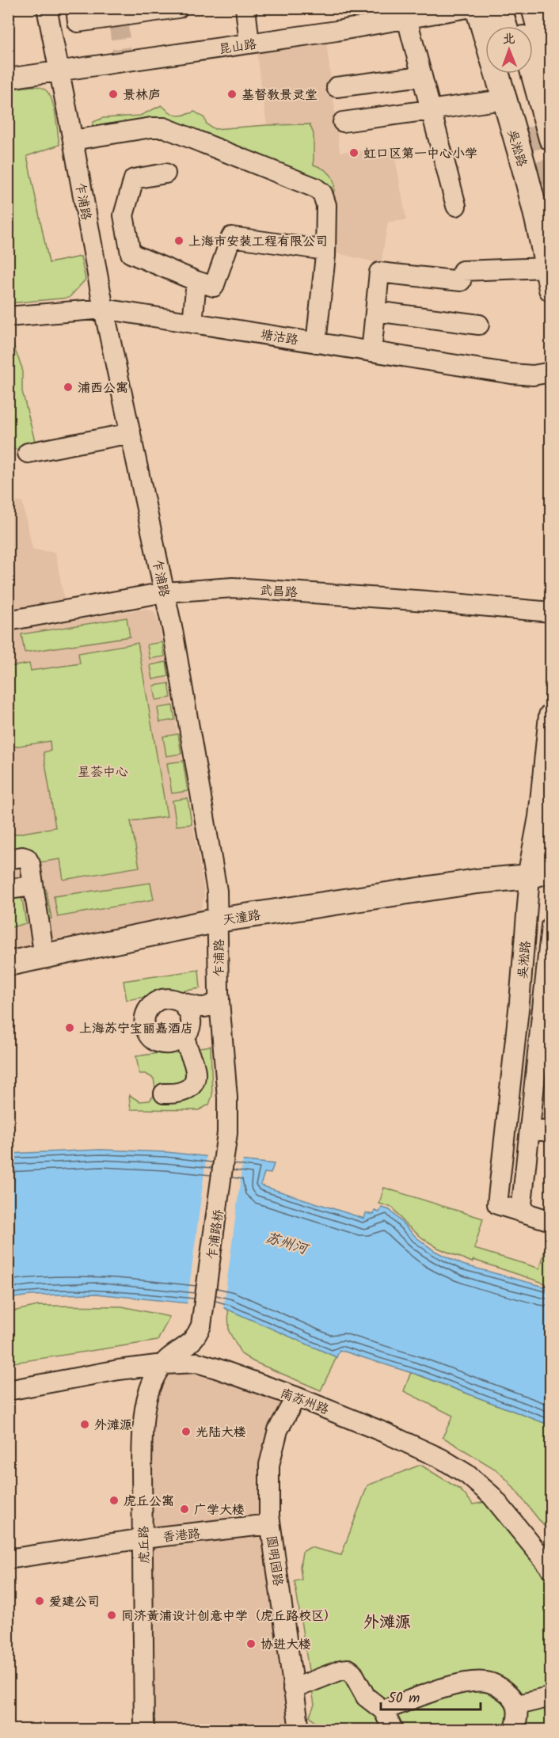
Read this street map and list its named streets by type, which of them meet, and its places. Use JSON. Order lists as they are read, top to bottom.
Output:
{
  "streets": {
    "main road": ["吴淞路", "天潼路"],
    "street": [
      "昆山路",
      "乍浦路",
      "塘沽路",
      "武昌路",
      "乍浦路桥",
      "南苏州路",
      "香港路",
      "虎丘路",
      "圆明园路"
    ]
  },
  "crossings": [
    ["昆山路", "乍浦路"],
    ["吴淞路", "天潼路"],
    ["乍浦路", "塘沽路"],
    ["乍浦路", "武昌路"],
    ["乍浦路", "天潼路"],
    ["乍浦路", "乍浦路桥"],
    ["乍浦路桥", "南苏州路"],
    ["乍浦路桥", "虎丘路"],
    ["南苏州路", "虎丘路"],
    ["南苏州路", "圆明园路"],
    ["香港路", "虎丘路"],
    ["香港路", "圆明园路"]
  ],
  "districts": ["外滩源"],
  "water": ["苏州河"],
  "parks": ["星荟中心"],
  "places": [
    "景林庐",
    "基督教景灵堂",
    "虹口区第一中心小学",
    "上海市安装工程有限公司",
    "浦西公寓",
    "上海苏宁宝丽嘉酒店",
    "外滩源",
    "光陆大楼",
    "虎丘公寓",
    "广学大楼",
    "爱建公司",
    "同济黄浦设计创意中学（虎丘路校区）",
    "协进大楼"
  ],
  "scale_bar": "50 m",
  "north": "top"
}
